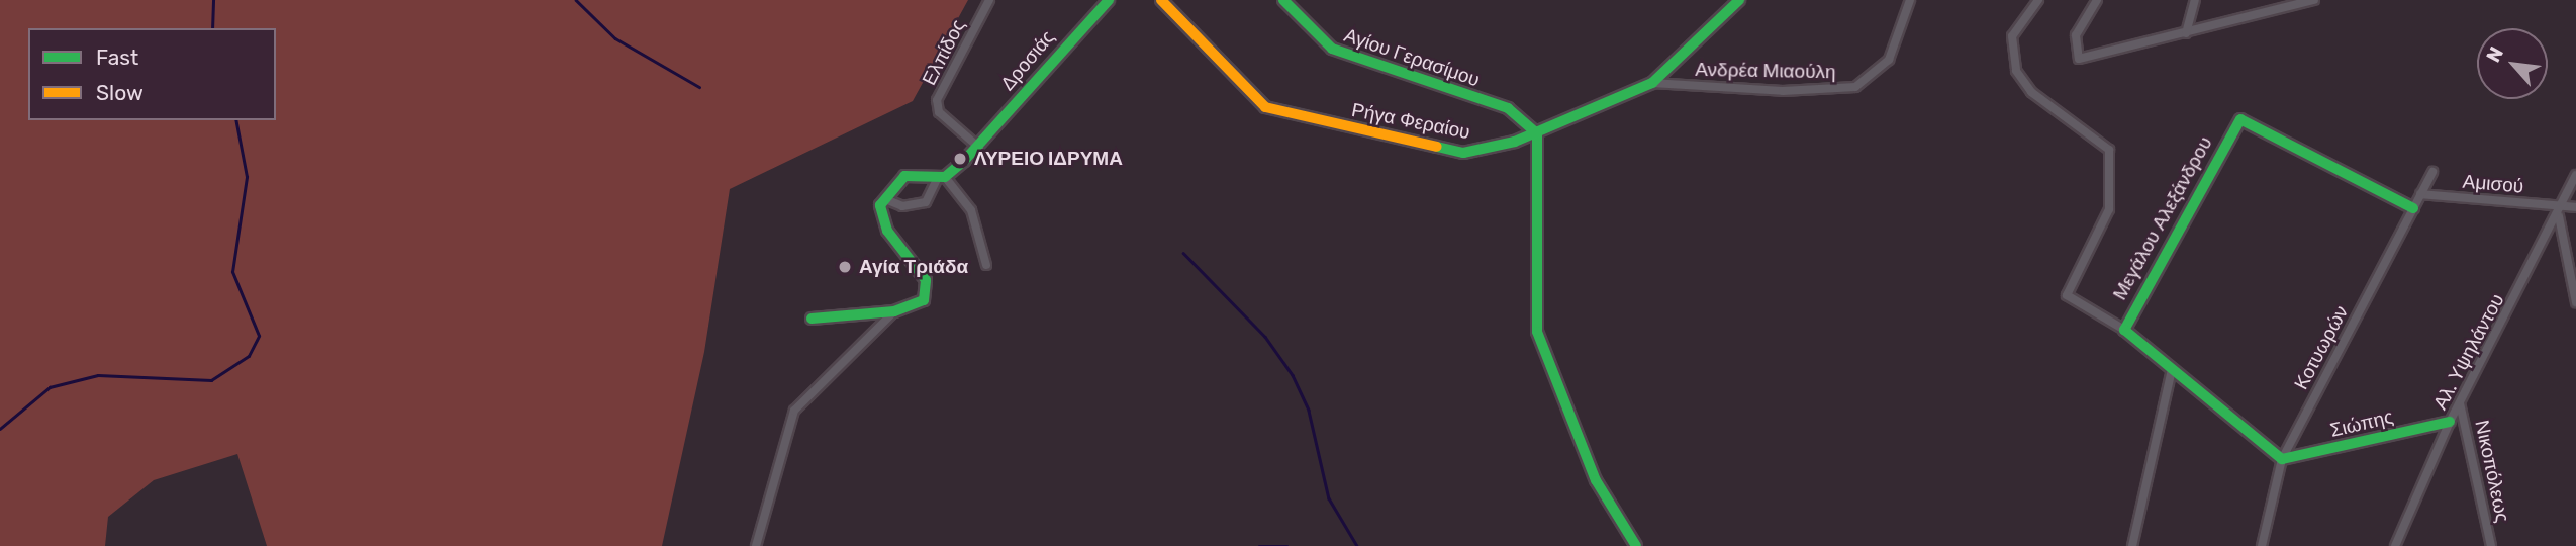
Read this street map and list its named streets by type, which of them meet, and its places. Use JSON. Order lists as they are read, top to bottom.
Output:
{
  "streets": {
    "street": [
      "Ελπίδος",
      "Αγίου Γερασίμου",
      "Δροσιάς",
      "Ανδρέα Μιαούλη",
      "Ρήγα Φεραίου",
      "Αμισού",
      "Μεγάλου Αλεξάνδρου",
      "Κοτυωρών",
      "Αλ. Υψηλάντου",
      "Σιώπης",
      "Νικοπόλεως"
    ]
  },
  "crossings": [
    ["Ελπίδος", "Δροσιάς"],
    ["Αγίου Γερασίμου", "Ρήγα Φεραίου"],
    ["Ανδρέα Μιαούλη", "Ρήγα Φεραίου"],
    ["Αμισού", "Κοτυωρών"],
    ["Αμισού", "Αλ. Υψηλάντου"],
    ["Μεγάλου Αλεξάνδρου", "Κοτυωρών"],
    ["Μεγάλου Αλεξάνδρου", "Σιώπης"],
    ["Κοτυωρών", "Σιώπης"],
    ["Αλ. Υψηλάντου", "Σιώπης"],
    ["Αλ. Υψηλάντου", "Νικοπόλεως"]
  ],
  "places": ["ΛΥΡΕΙΟ ΙΔΡΥΜΑ", "Αγία Τριάδα"],
  "legend": ["Fast", "Slow"],
  "north": "top left"
}
